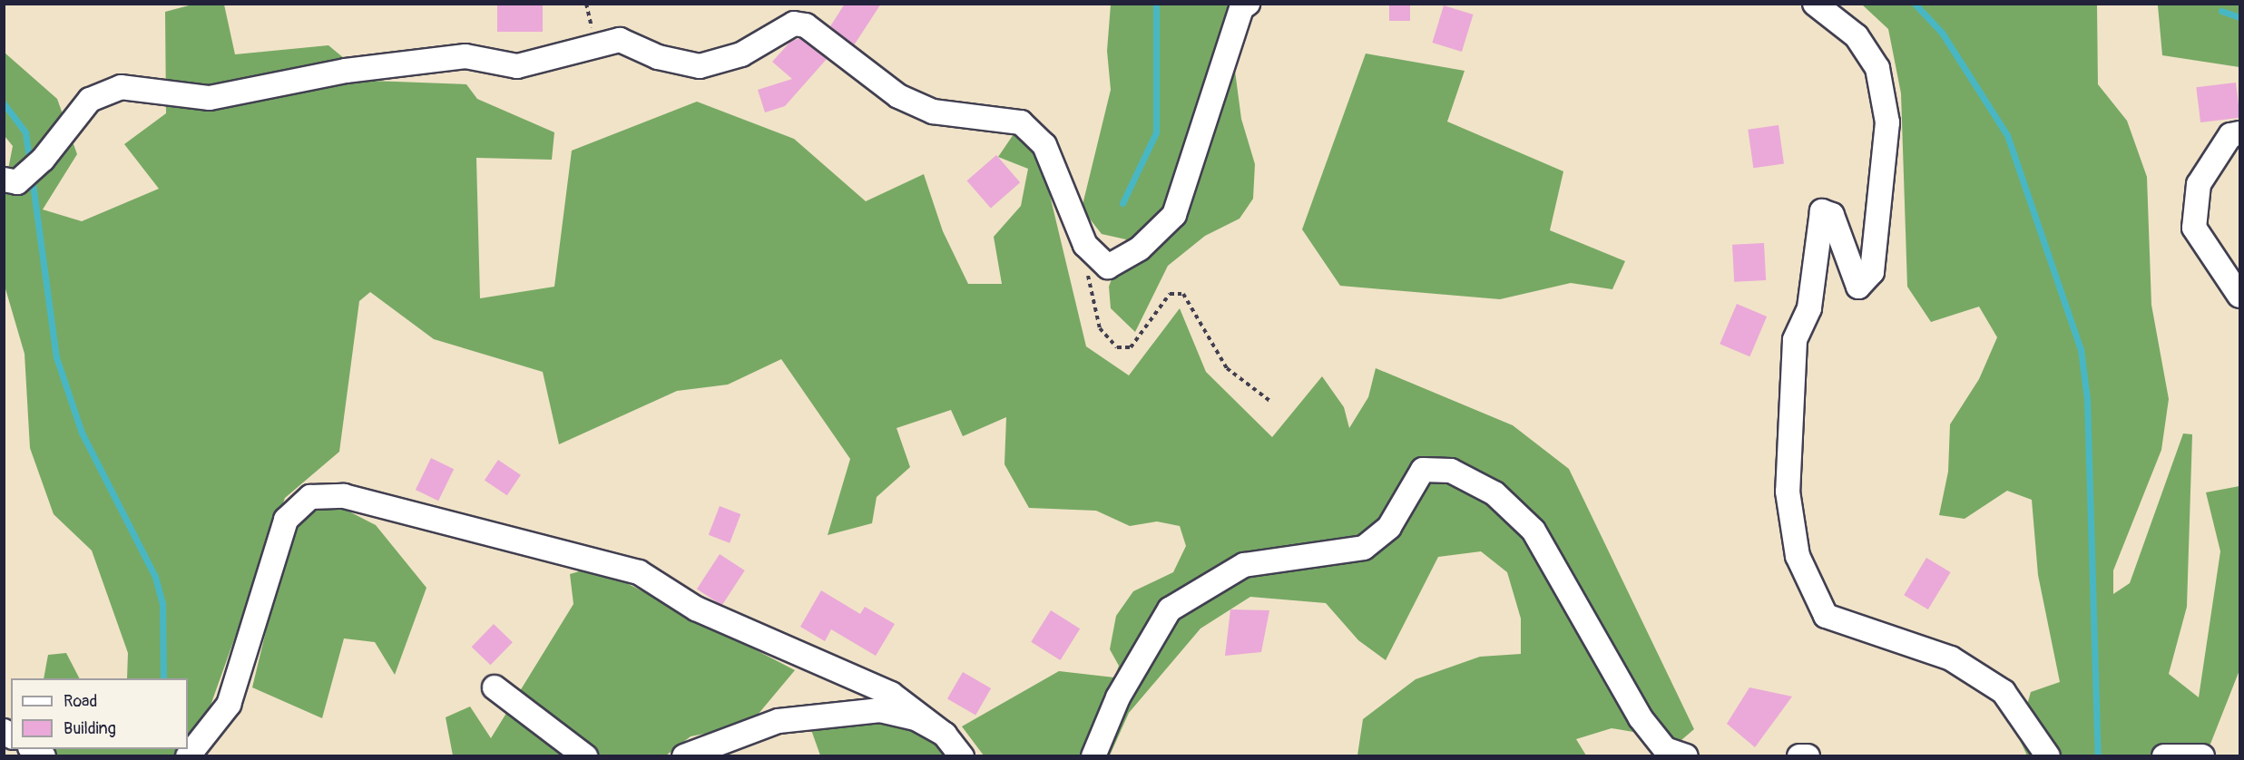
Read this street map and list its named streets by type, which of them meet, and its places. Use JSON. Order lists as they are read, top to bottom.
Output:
{
  "legend": ["Road", "Building"]
}
